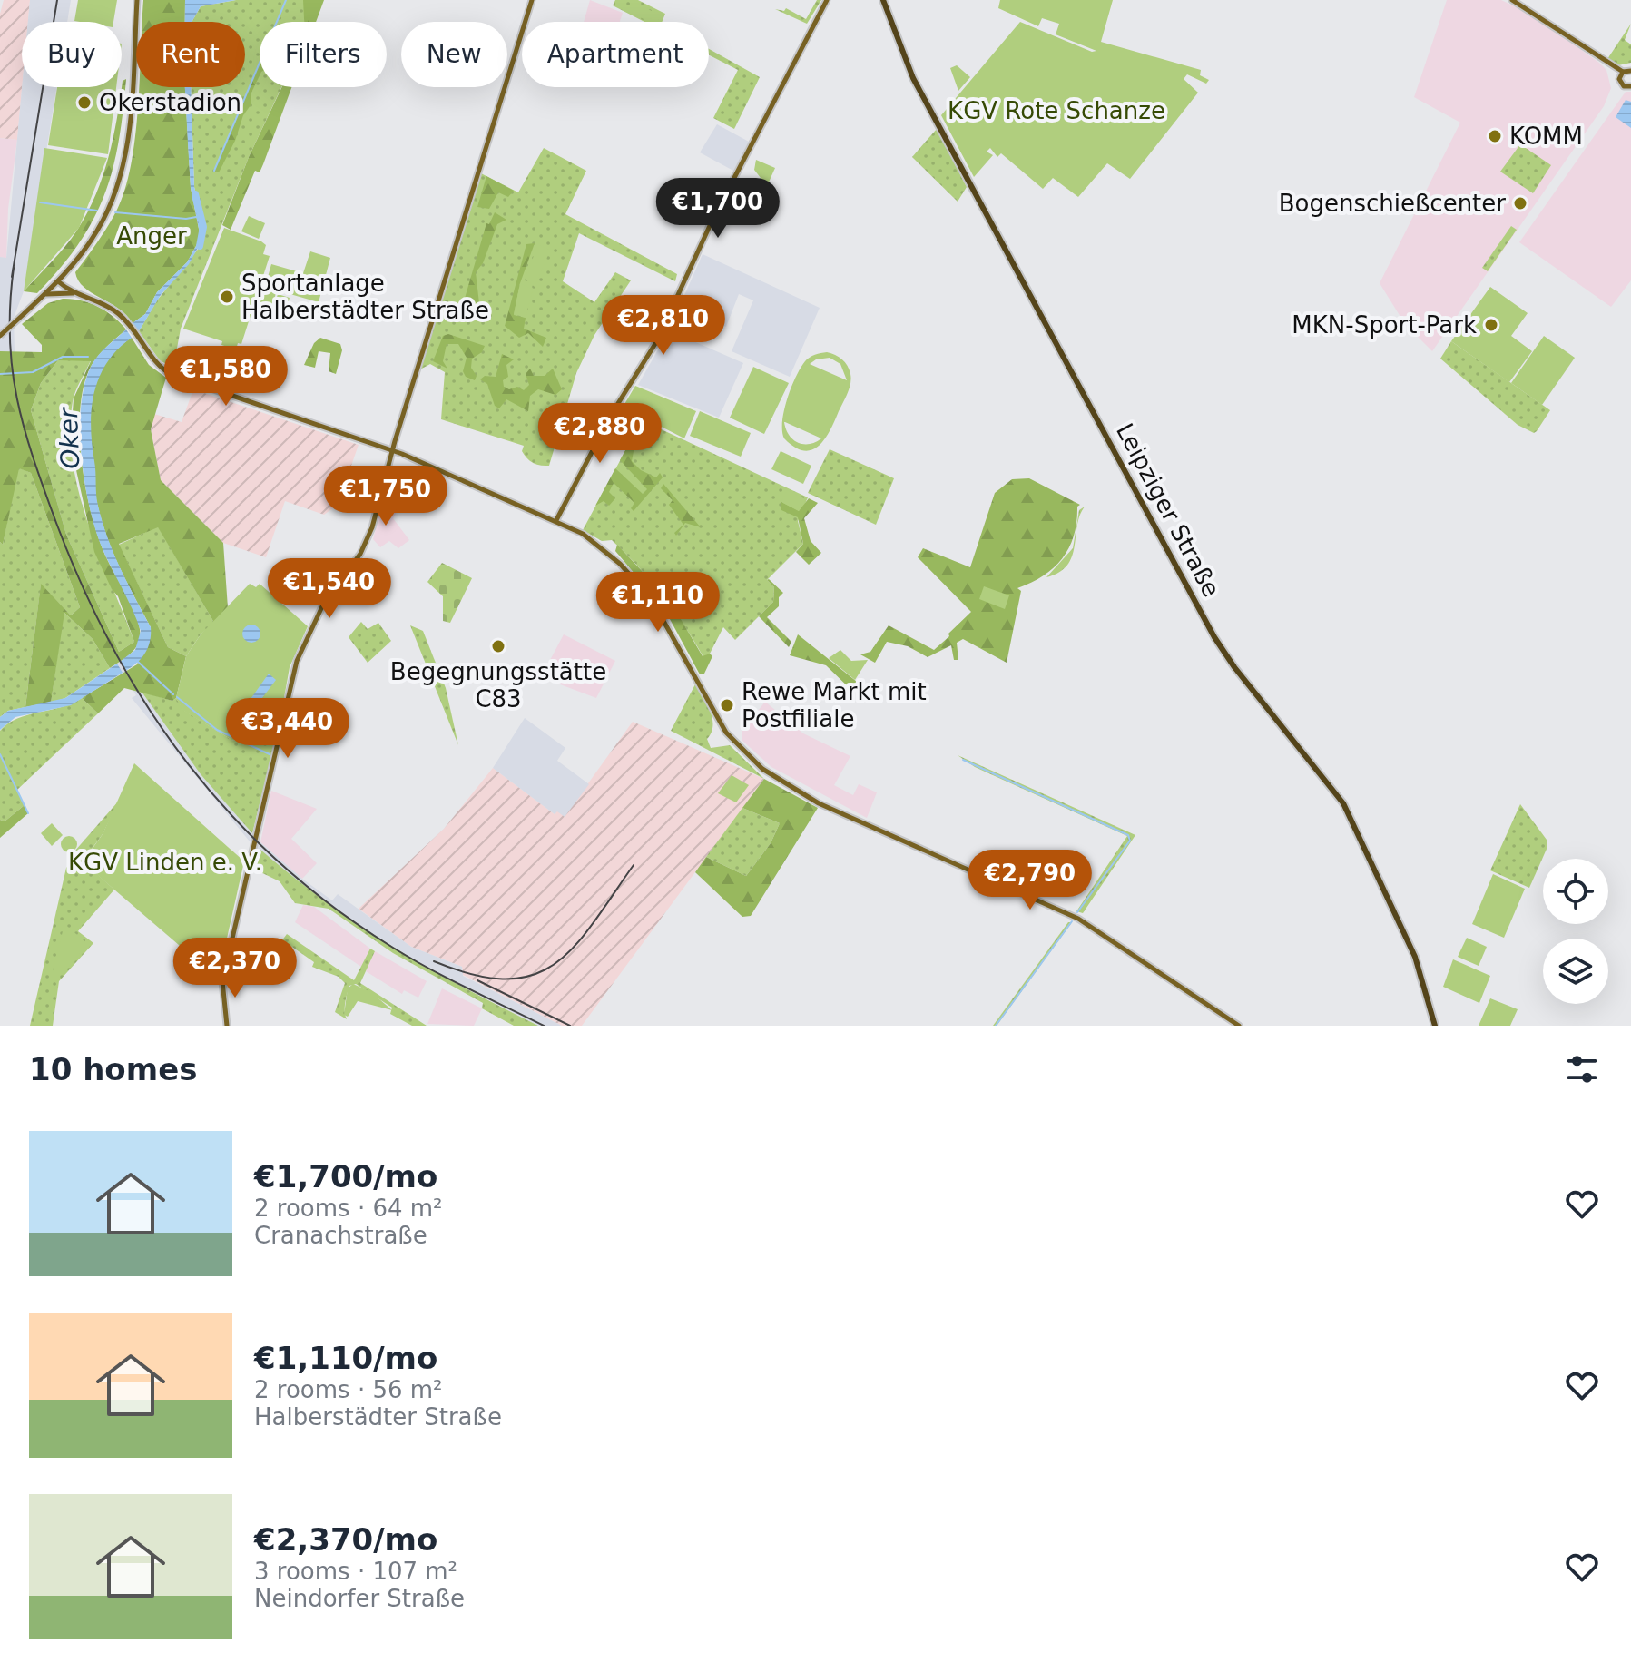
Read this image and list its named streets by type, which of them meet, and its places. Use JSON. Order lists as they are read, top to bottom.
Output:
{
  "streets": {
    "main road": ["Leipziger Straße"]
  },
  "water": ["Oker"],
  "parks": ["KGV Rote Schanze", "Anger", "KGV Linden e. V."],
  "places": [
    "Okerstadion",
    "KOMM",
    "Bogenschießcenter",
    "Sportanlage Halberstädter Straße",
    "MKN-Sport-Park",
    "Begegnungsstätte C83",
    "Rewe Markt mit Postfiliale"
  ],
  "page": {
    "chip": [
      "Buy",
      "Rent",
      "Filters",
      "New",
      "Apartment"
    ],
    "price": [
      "€1,700",
      "€2,810",
      "€1,580",
      "€2,880",
      "€1,750",
      "€1,540",
      "€1,110",
      "€3,440",
      "€2,790",
      "€2,370"
    ],
    "heading": "10 homes",
    "list": [
      {
        "name": "€1,700/mo",
        "note": "2 rooms · 64 m² · Cranachstraße"
      },
      {
        "name": "€1,110/mo",
        "note": "2 rooms · 56 m² · Halberstädter Straße"
      },
      {
        "name": "€2,370/mo",
        "note": "3 rooms · 107 m² · Neindorfer Straße"
      }
    ]
  }
}
